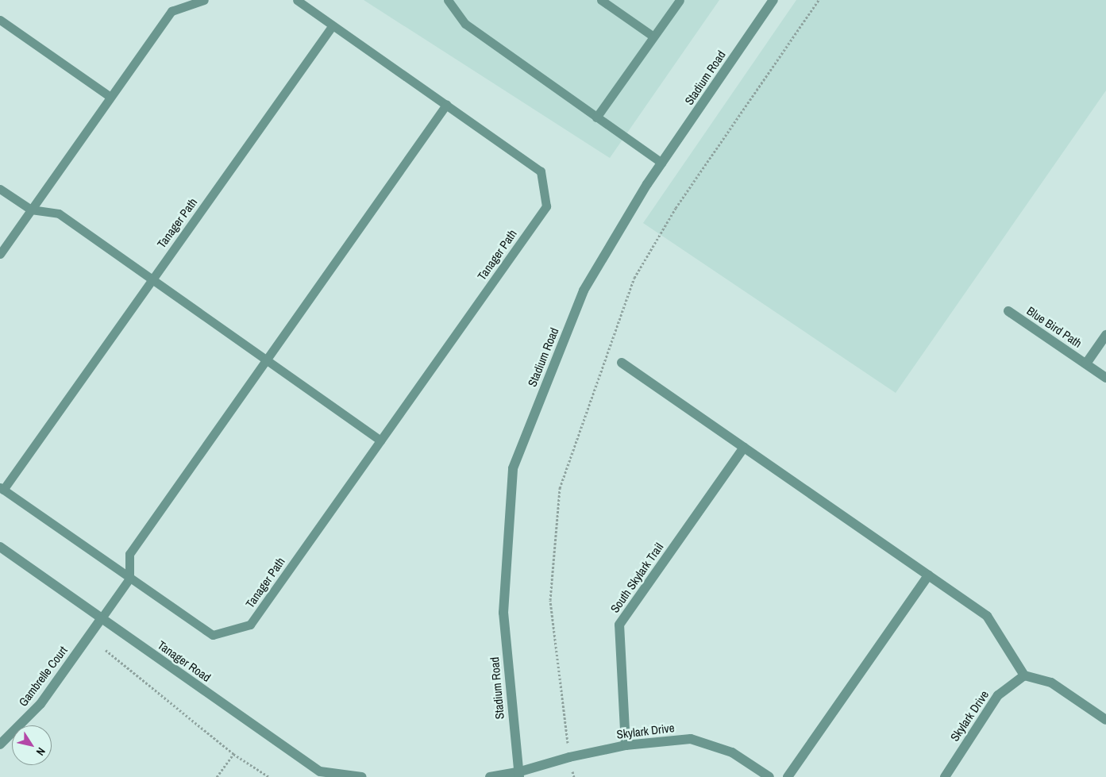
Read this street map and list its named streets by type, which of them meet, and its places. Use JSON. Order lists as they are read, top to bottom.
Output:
{
  "streets": {
    "street": [
      "Stadium Road",
      "Blue Bird Path",
      "South Skylark Trail",
      "Tanager Road",
      "Gambrelle Court",
      "Skylark Drive"
    ],
    "lane": ["Tanager Path"]
  },
  "crossings": [
    ["Stadium Road", "Skylark Drive"],
    ["South Skylark Trail", "Skylark Drive"],
    ["Tanager Road", "Gambrelle Court"]
  ],
  "north": "bottom right"
}
